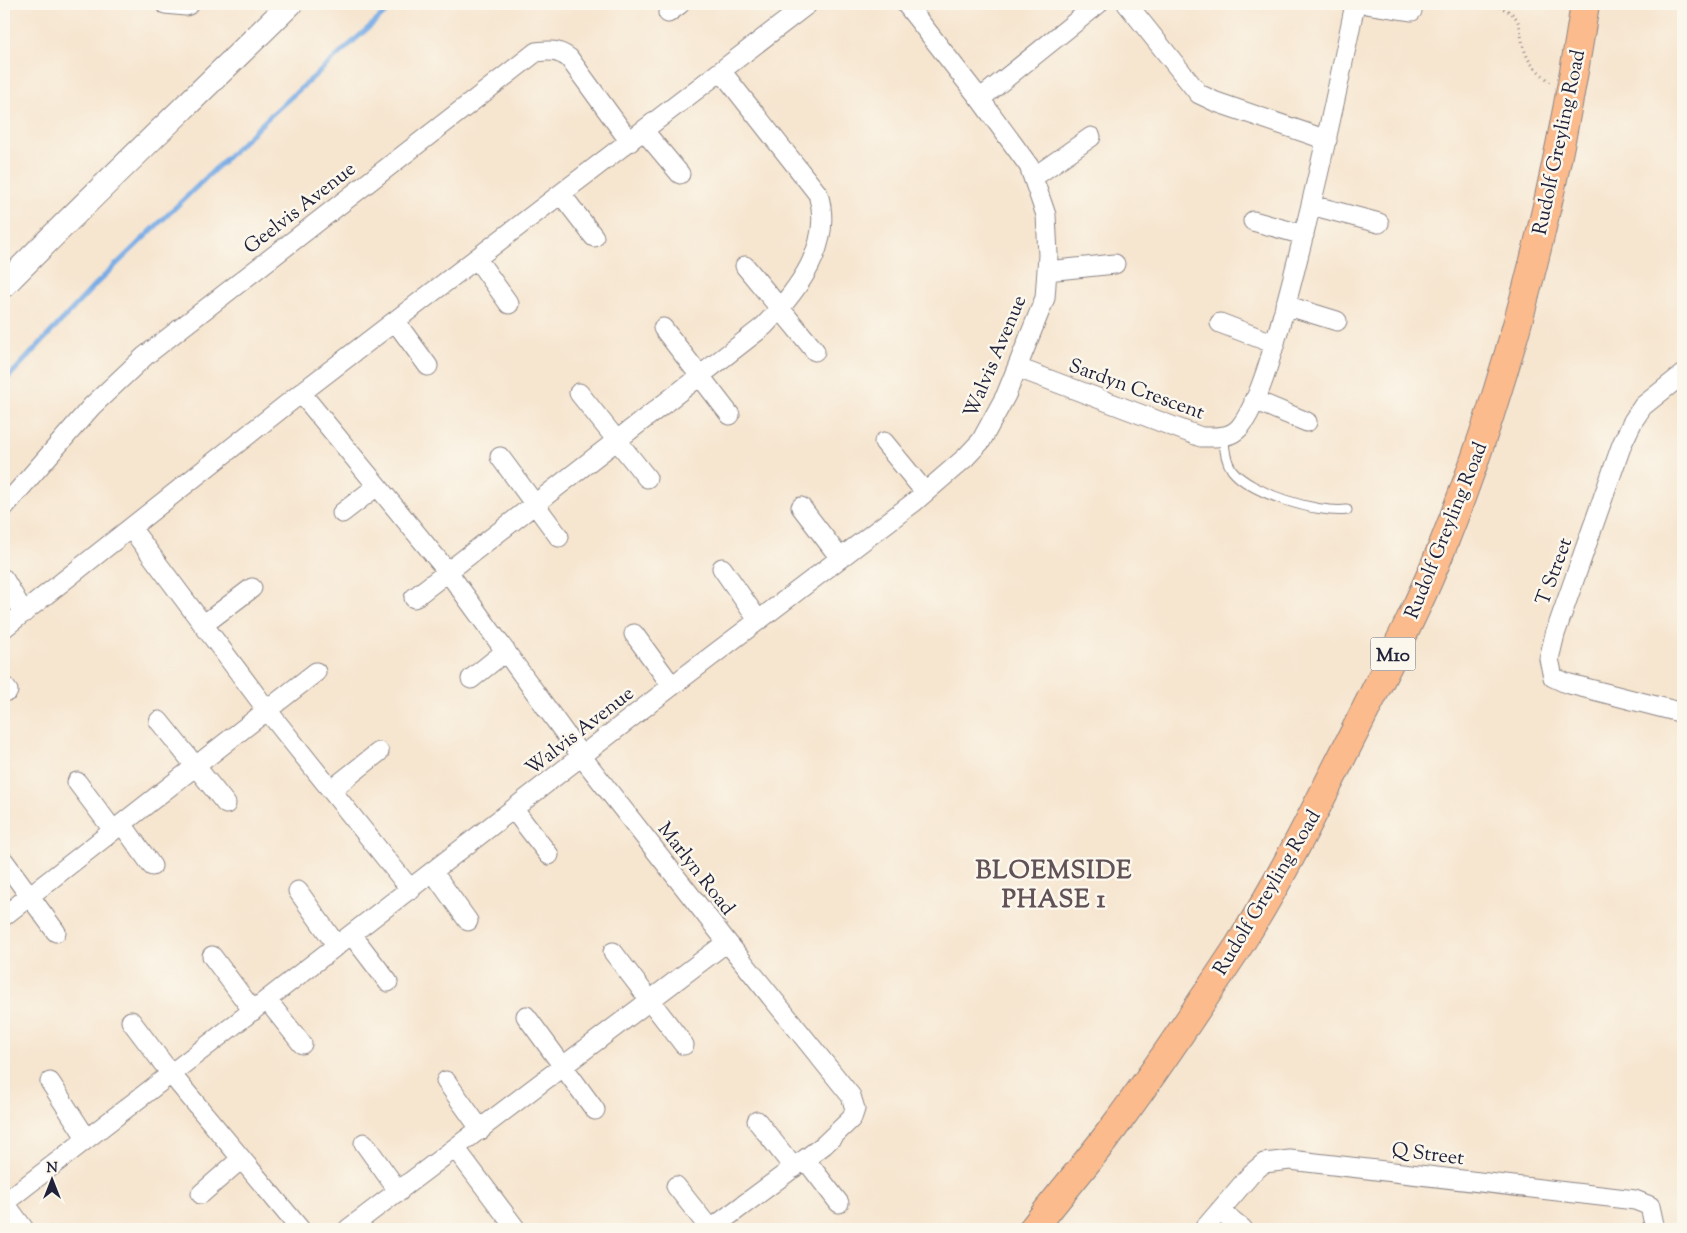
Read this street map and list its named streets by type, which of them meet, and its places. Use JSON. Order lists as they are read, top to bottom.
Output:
{
  "streets": {
    "main road": ["Rudolf Greyling Road", "M10"],
    "street": [
      "Geelvis Avenue",
      "Walvis Avenue",
      "Sardyn Crescent",
      "T Street",
      "Marlyn Road",
      "Q Street"
    ]
  },
  "crossings": [
    ["Walvis Avenue", "Sardyn Crescent"],
    ["Walvis Avenue", "Marlyn Road"]
  ],
  "districts": ["BLOEMSIDE PHASE 1"],
  "north": "top"
}
